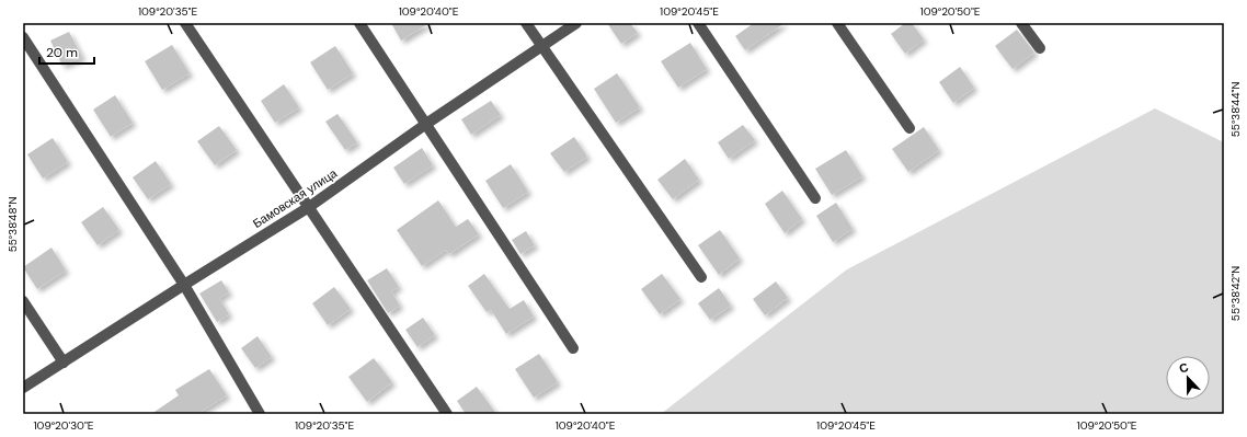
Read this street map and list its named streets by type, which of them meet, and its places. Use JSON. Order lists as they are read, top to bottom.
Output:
{
  "streets": {
    "street": ["Бамовская улица"]
  },
  "scale_bar": "20 m",
  "north": "top",
  "coordinates": [
    "109°20'35\"E",
    "109°20'40\"E",
    "109°20'45\"E",
    "109°20'50\"E",
    "55°38'44\"N",
    "55°38'48\"N",
    "55°38'42\"N",
    "109°20'30\"E"
  ]
}
